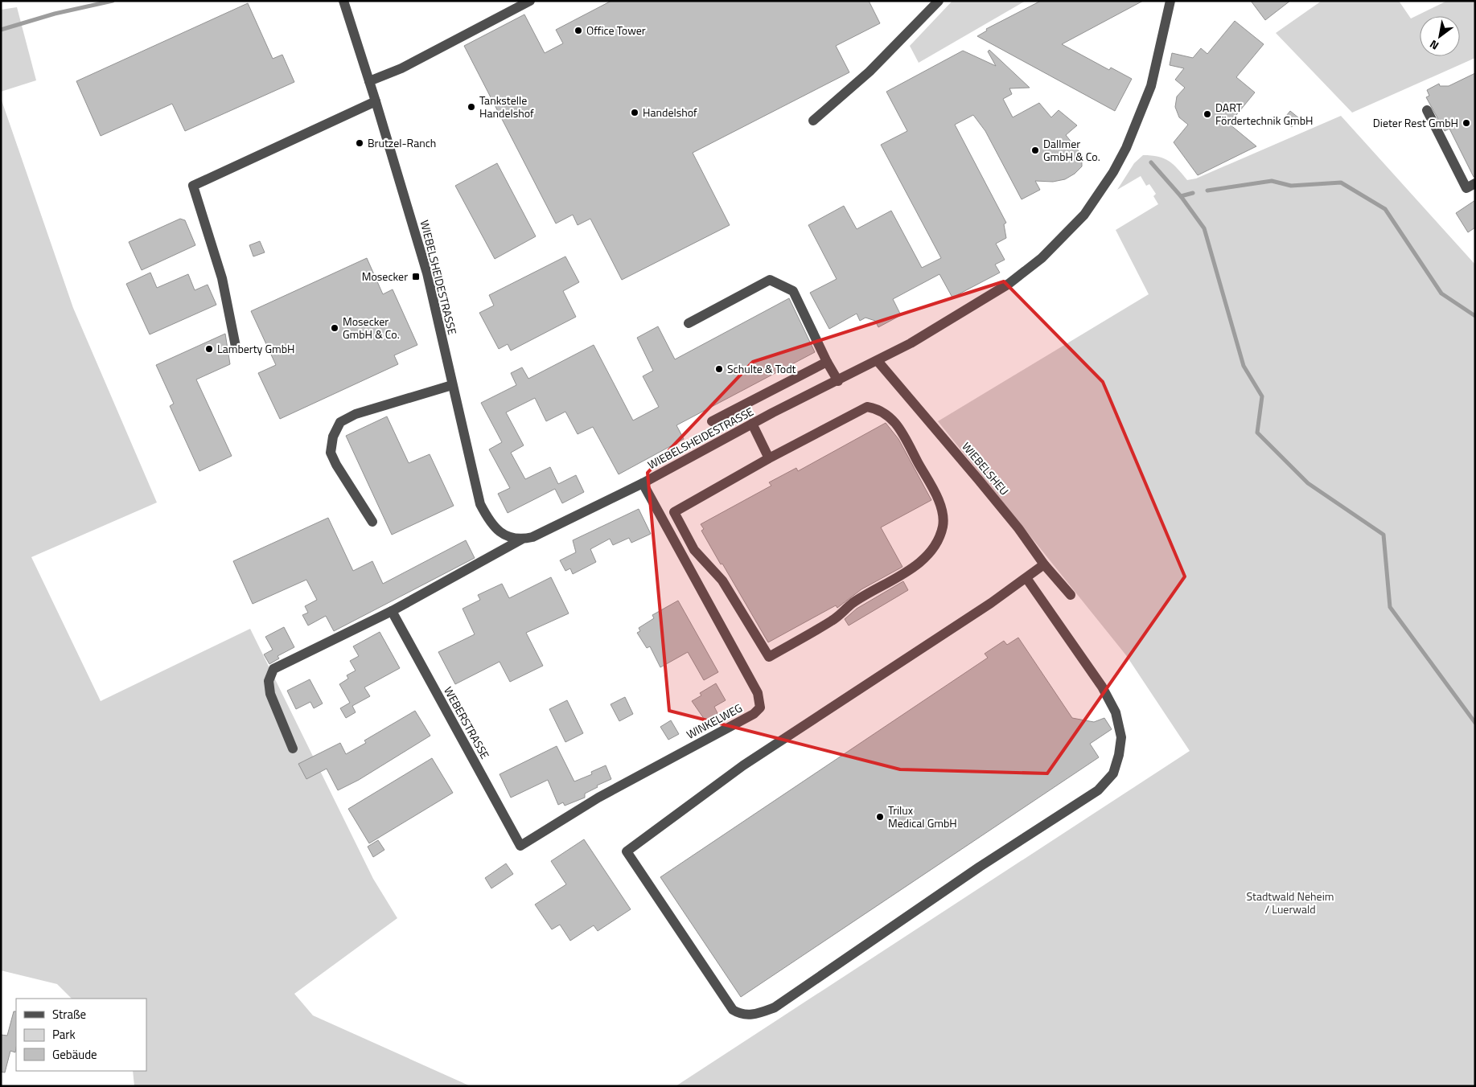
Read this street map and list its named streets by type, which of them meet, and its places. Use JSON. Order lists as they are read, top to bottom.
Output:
{
  "streets": {
    "street": [
      "WIEBELSHEIDESTRASSE",
      "WIEBELSHEU",
      "WINKELWEG",
      "WEBERSTRASSE"
    ]
  },
  "crossings": [
    ["WIEBELSHEIDESTRASSE", "WIEBELSHEU"],
    ["WIEBELSHEIDESTRASSE", "WINKELWEG"],
    ["WINKELWEG", "WEBERSTRASSE"]
  ],
  "parks": ["Stadtwald Neheim / Luerwald"],
  "places": {
    "other": [
      "Office Tower",
      "Tankstelle Handelshof",
      "Handelshof",
      "DART Fördertechnik GmbH",
      "Dieter Rest GmbH",
      "Brutzel-Ranch",
      "Dallmer GmbH & Co.",
      "Mosecker GmbH & Co.",
      "Lamberty GmbH",
      "Schulte & Todt",
      "Trilux Medical GmbH"
    ],
    "transit": ["Mosecker"]
  },
  "legend": ["Straße", "Park", "Gebäude"],
  "north": "bottom left"
}
